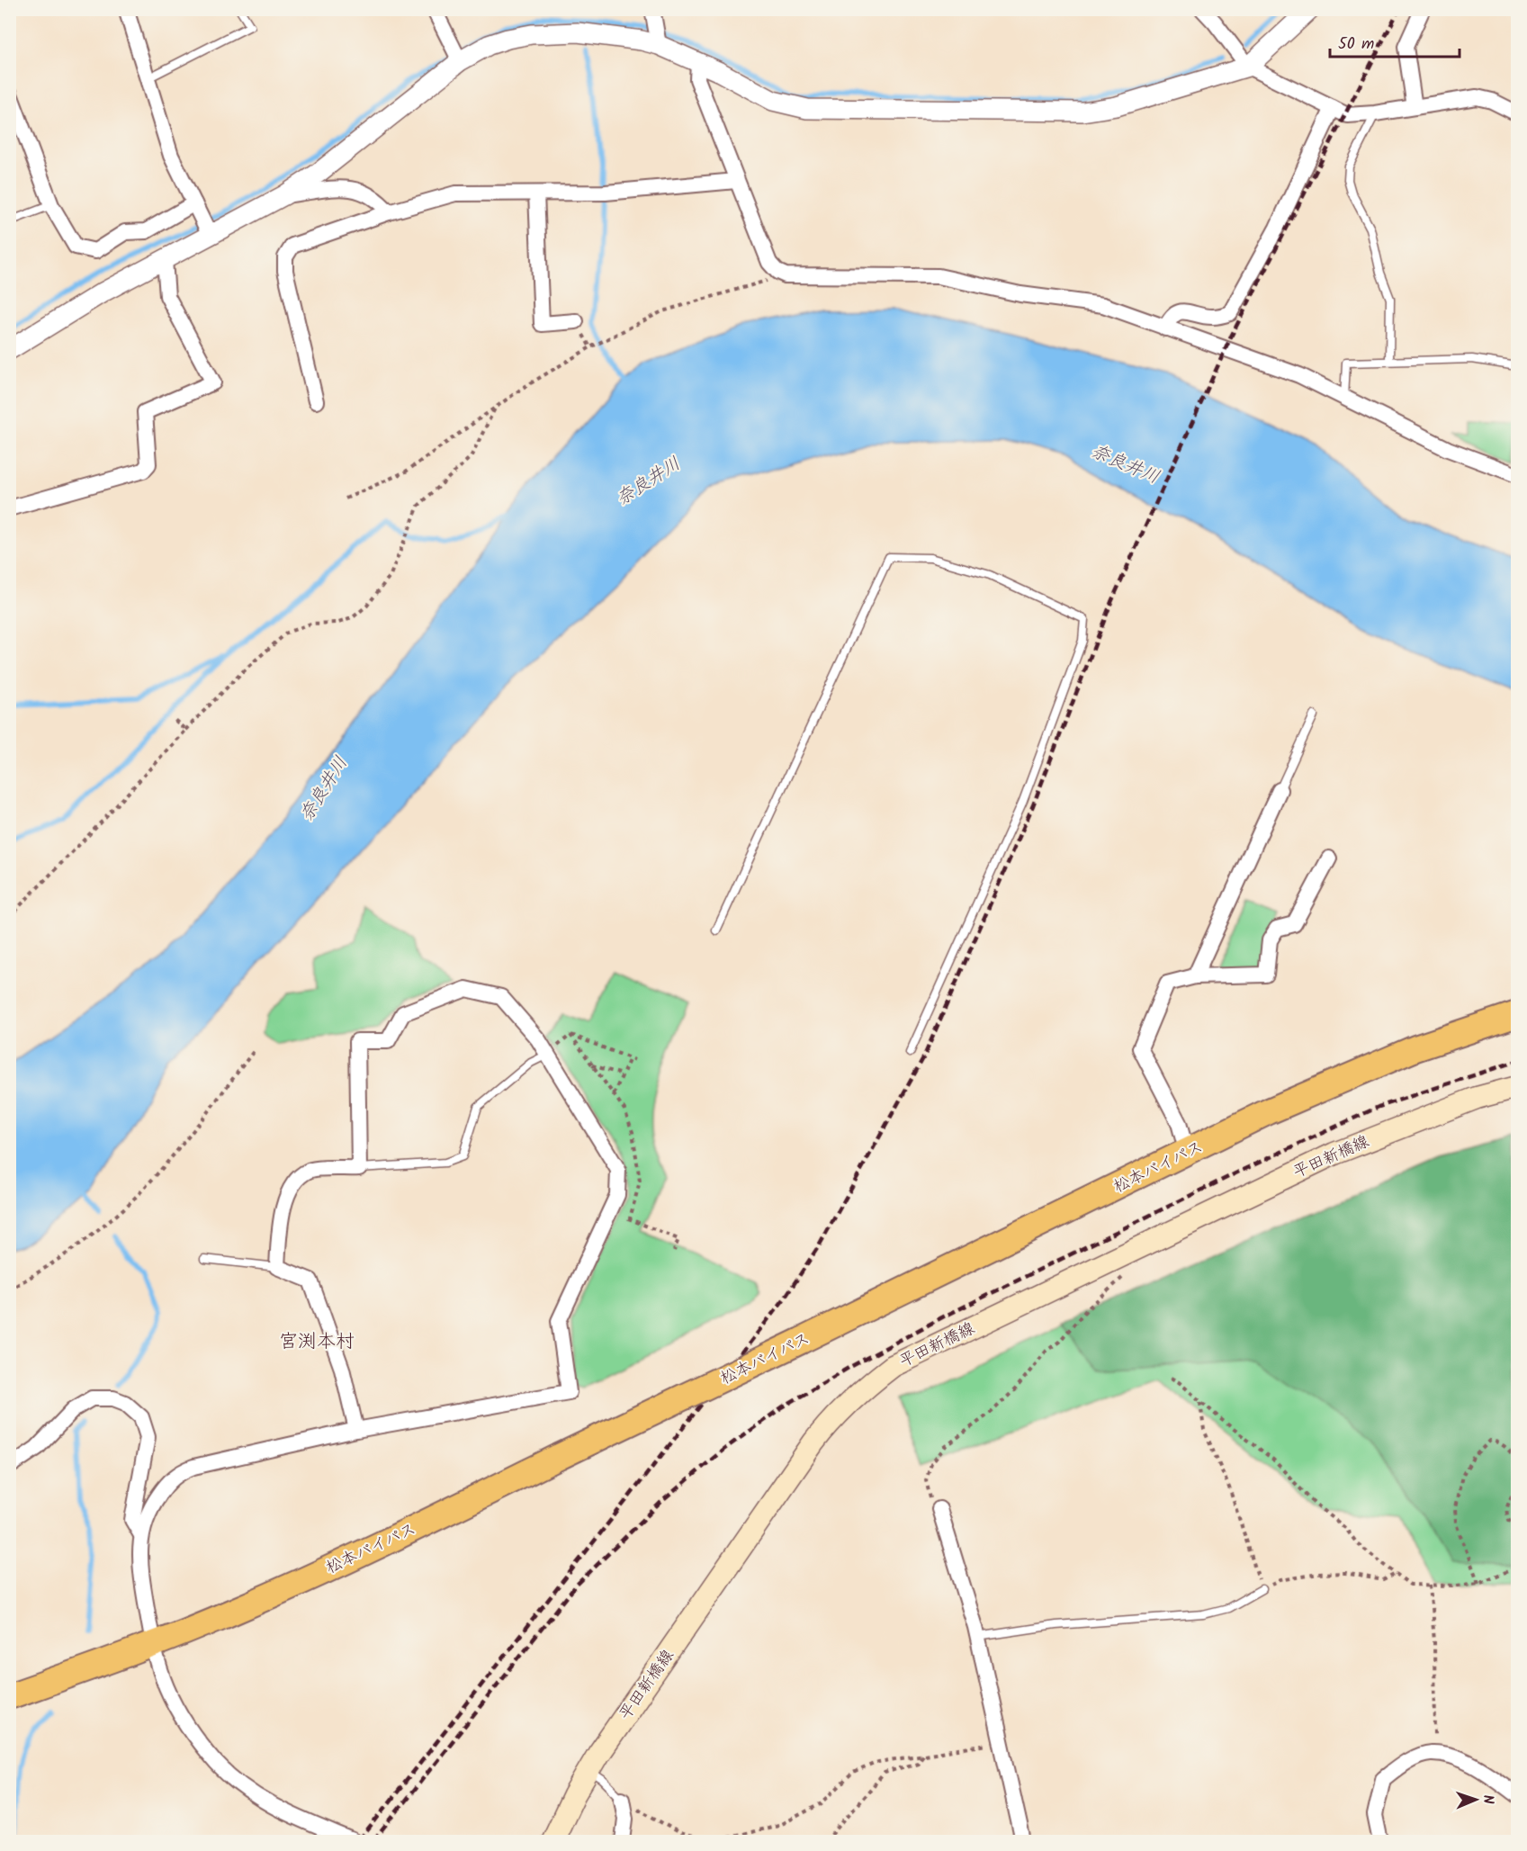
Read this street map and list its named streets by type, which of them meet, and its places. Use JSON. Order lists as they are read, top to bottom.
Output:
{
  "streets": {
    "highway": ["松本バイパス"],
    "main road": ["平田新橋線"]
  },
  "districts": ["宮渕本村"],
  "water": ["奈良井川"],
  "scale_bar": "50 m",
  "north": "right"
}
